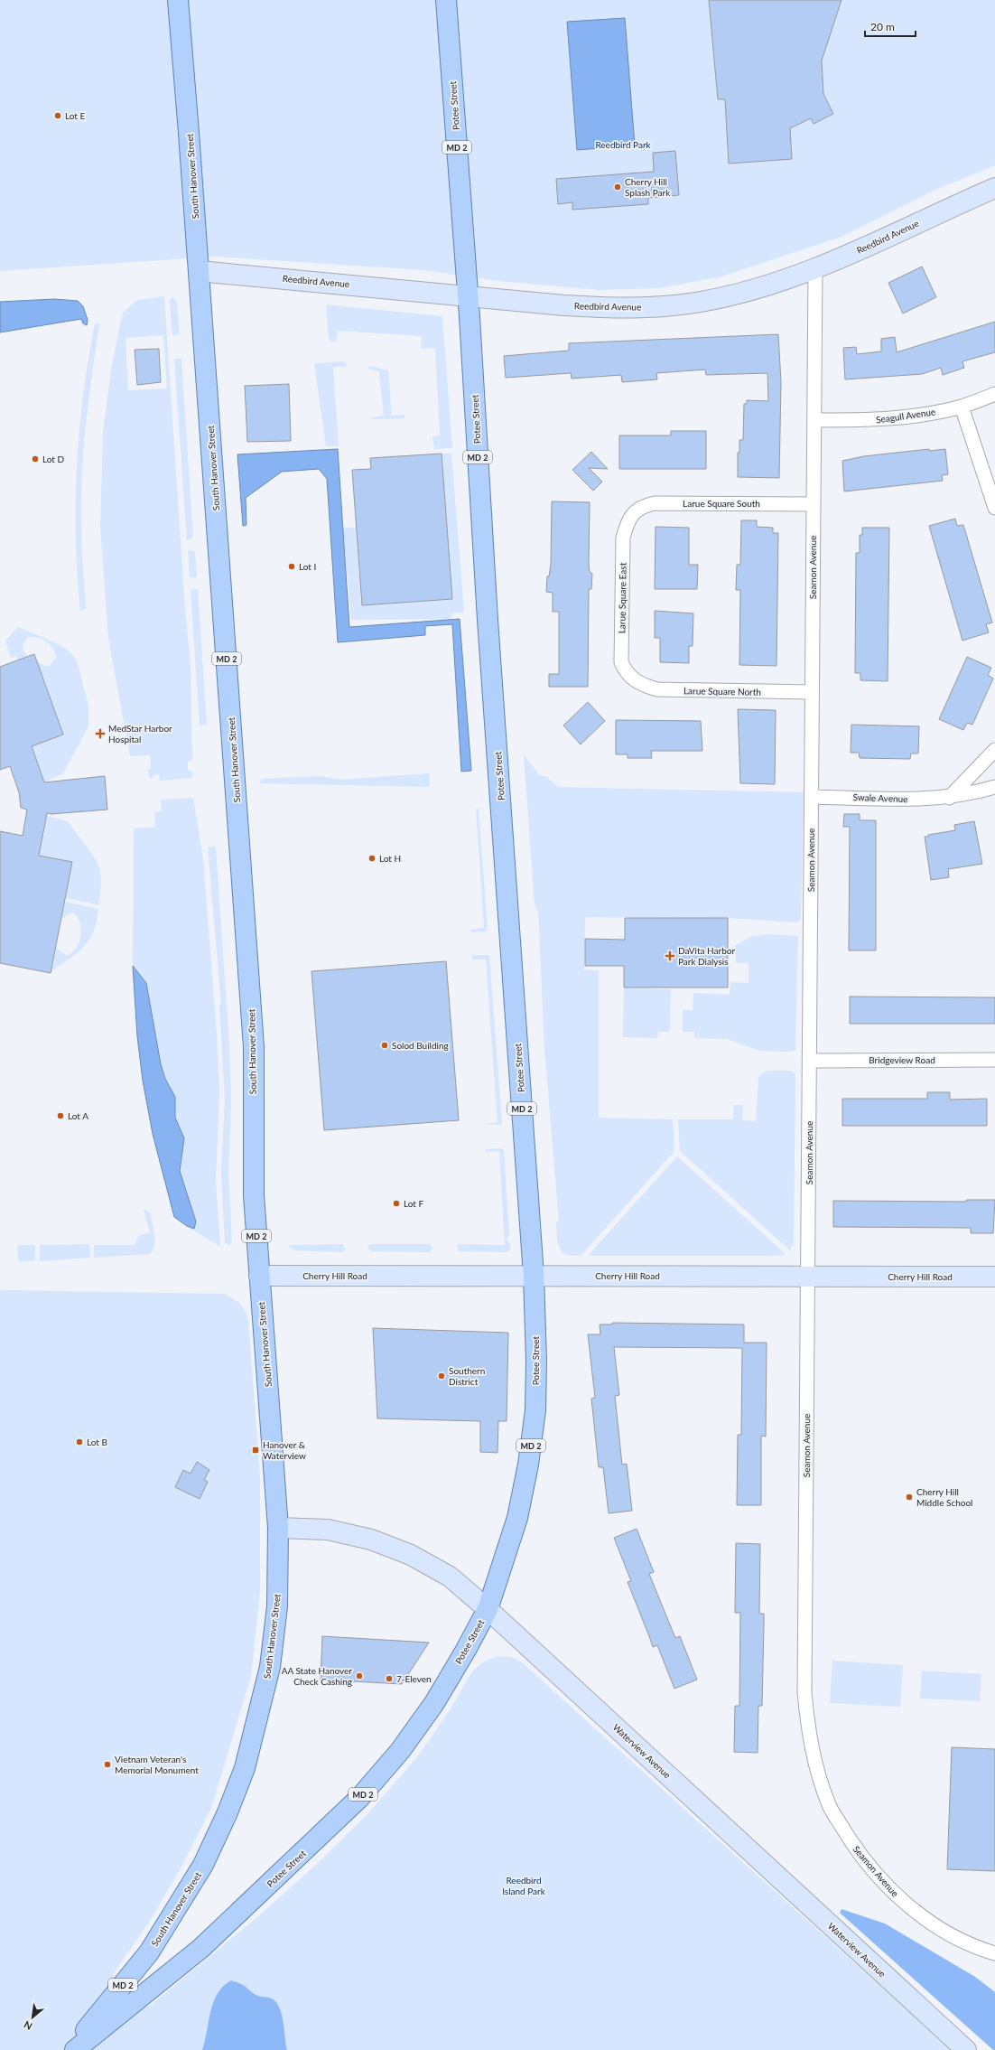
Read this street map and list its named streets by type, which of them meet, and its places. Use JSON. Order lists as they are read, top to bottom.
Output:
{
  "streets": {
    "main road": ["Potee Street", "MD 2", "South Hanover Street"],
    "street": [
      "Reedbird Avenue",
      "Seagull Avenue",
      "Larue Square South",
      "Seamon Avenue",
      "Larue Square East",
      "Larue Square North",
      "Swale Avenue",
      "Bridgeview Road",
      "Cherry Hill Road",
      "Waterview Avenue"
    ]
  },
  "crossings": [
    ["Potee Street", "Reedbird Avenue"],
    ["Potee Street", "Cherry Hill Road"],
    ["Potee Street", "Waterview Avenue"],
    ["South Hanover Street", "Reedbird Avenue"],
    ["South Hanover Street", "Cherry Hill Road"],
    ["South Hanover Street", "Waterview Avenue"],
    ["Reedbird Avenue", "Seamon Avenue"],
    ["Seagull Avenue", "Seamon Avenue"],
    ["Larue Square South", "Seamon Avenue"],
    ["Larue Square South", "Larue Square East"],
    ["Seamon Avenue", "Larue Square North"],
    ["Seamon Avenue", "Swale Avenue"],
    ["Seamon Avenue", "Bridgeview Road"],
    ["Seamon Avenue", "Cherry Hill Road"],
    ["Larue Square East", "Larue Square North"]
  ],
  "parks": ["Reedbird Park", "Reedbird Island Park"],
  "places": {
    "other": [
      "Lot E",
      "Cherry Hill Splash Park",
      "Lot D",
      "Lot I",
      "Lot H",
      "Solod Building",
      "Lot A",
      "Lot F",
      "Southern District",
      "Lot B",
      "Cherry Hill Middle School",
      "AA State Hanover Check Cashing",
      "7-Eleven",
      "Vietnam Veteran's Memorial Monument"
    ],
    "health": ["MedStar Harbor Hospital", "DaVita Harbor Park Dialysis"],
    "transit": ["Hanover & Waterview"]
  },
  "scale_bar": "20 m",
  "north": "bottom left"
}
